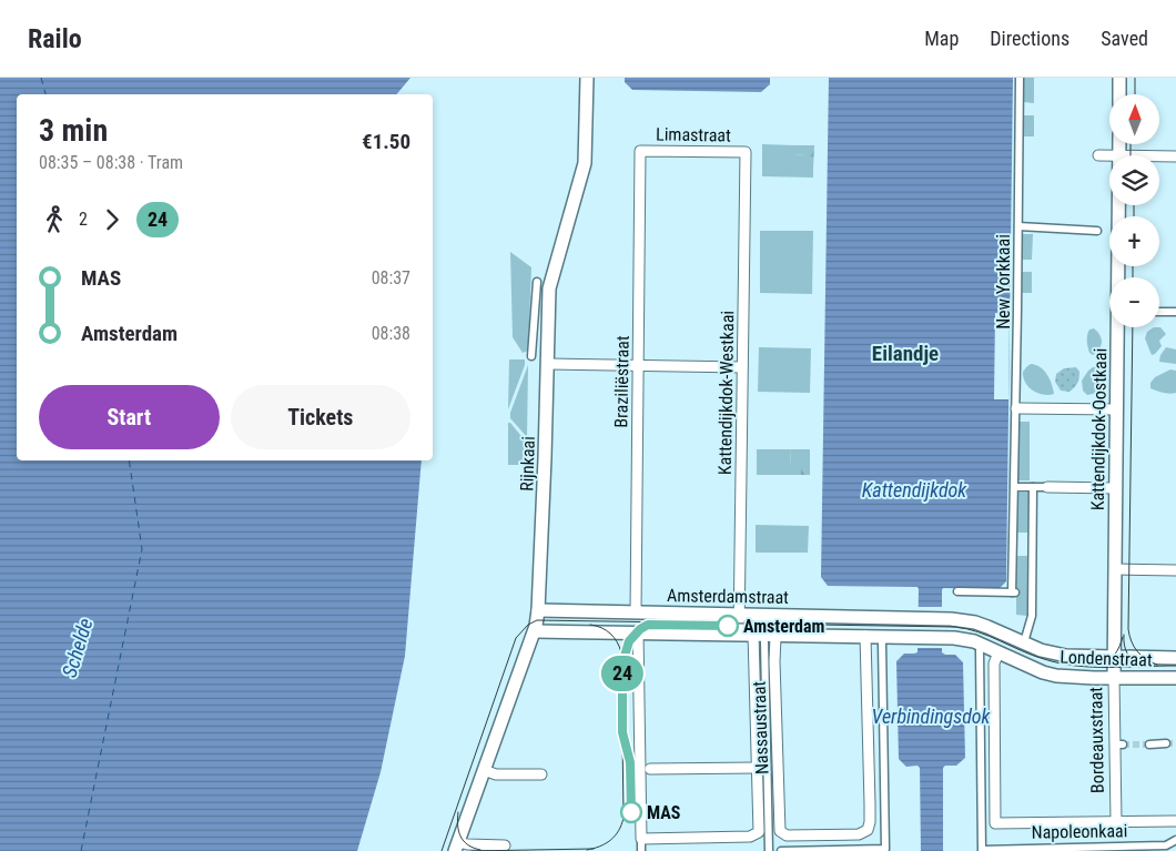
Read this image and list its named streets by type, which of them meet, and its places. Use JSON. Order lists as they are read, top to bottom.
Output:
{
  "streets": {
    "street": [
      "Limastraat",
      "New Yorkkaai",
      "Braziliëstraat",
      "Kattendijkdok-Westkaai",
      "Kattendijkdok-Oostkaai",
      "Rijnkaai",
      "Amsterdamstraat",
      "Londenstraat",
      "Nassaustraat",
      "Bordeauxstraat",
      "Napoleonkaai"
    ]
  },
  "crossings": [
    ["Limastraat", "Braziliëstraat"],
    ["Limastraat", "Kattendijkdok-Westkaai"],
    ["Braziliëstraat", "Amsterdamstraat"],
    ["Kattendijkdok-Westkaai", "Amsterdamstraat"],
    ["Kattendijkdok-Oostkaai", "Londenstraat"],
    ["Kattendijkdok-Oostkaai", "Bordeauxstraat"],
    ["Rijnkaai", "Amsterdamstraat"],
    ["Amsterdamstraat", "Londenstraat"],
    ["Amsterdamstraat", "Nassaustraat"],
    ["Londenstraat", "Nassaustraat"],
    ["Londenstraat", "Bordeauxstraat"],
    ["Londenstraat", "Napoleonkaai"],
    ["Bordeauxstraat", "Napoleonkaai"]
  ],
  "districts": ["Eilandje"],
  "water": ["Kattendijkdok", "Schelde", "Verbindingsdok"],
  "places": ["Amsterdam", "MAS"],
  "lines": ["tram line 24"],
  "north": "top",
  "page": {
    "header": "Railo",
    "nav": ["Map", "Directions", "Saved"],
    "on_map": "24",
    "map_buttons": ["+", "−"],
    "heading": ["3 min", "08:35 – 08:38 · Tram", "€1.50"],
    "legs": ["2", "24"],
    "list": [
      {
        "name": "MAS",
        "value": "08:37"
      },
      {
        "name": "Amsterdam",
        "value": "08:38"
      }
    ],
    "buttons": ["Start", "Tickets"]
  }
}
